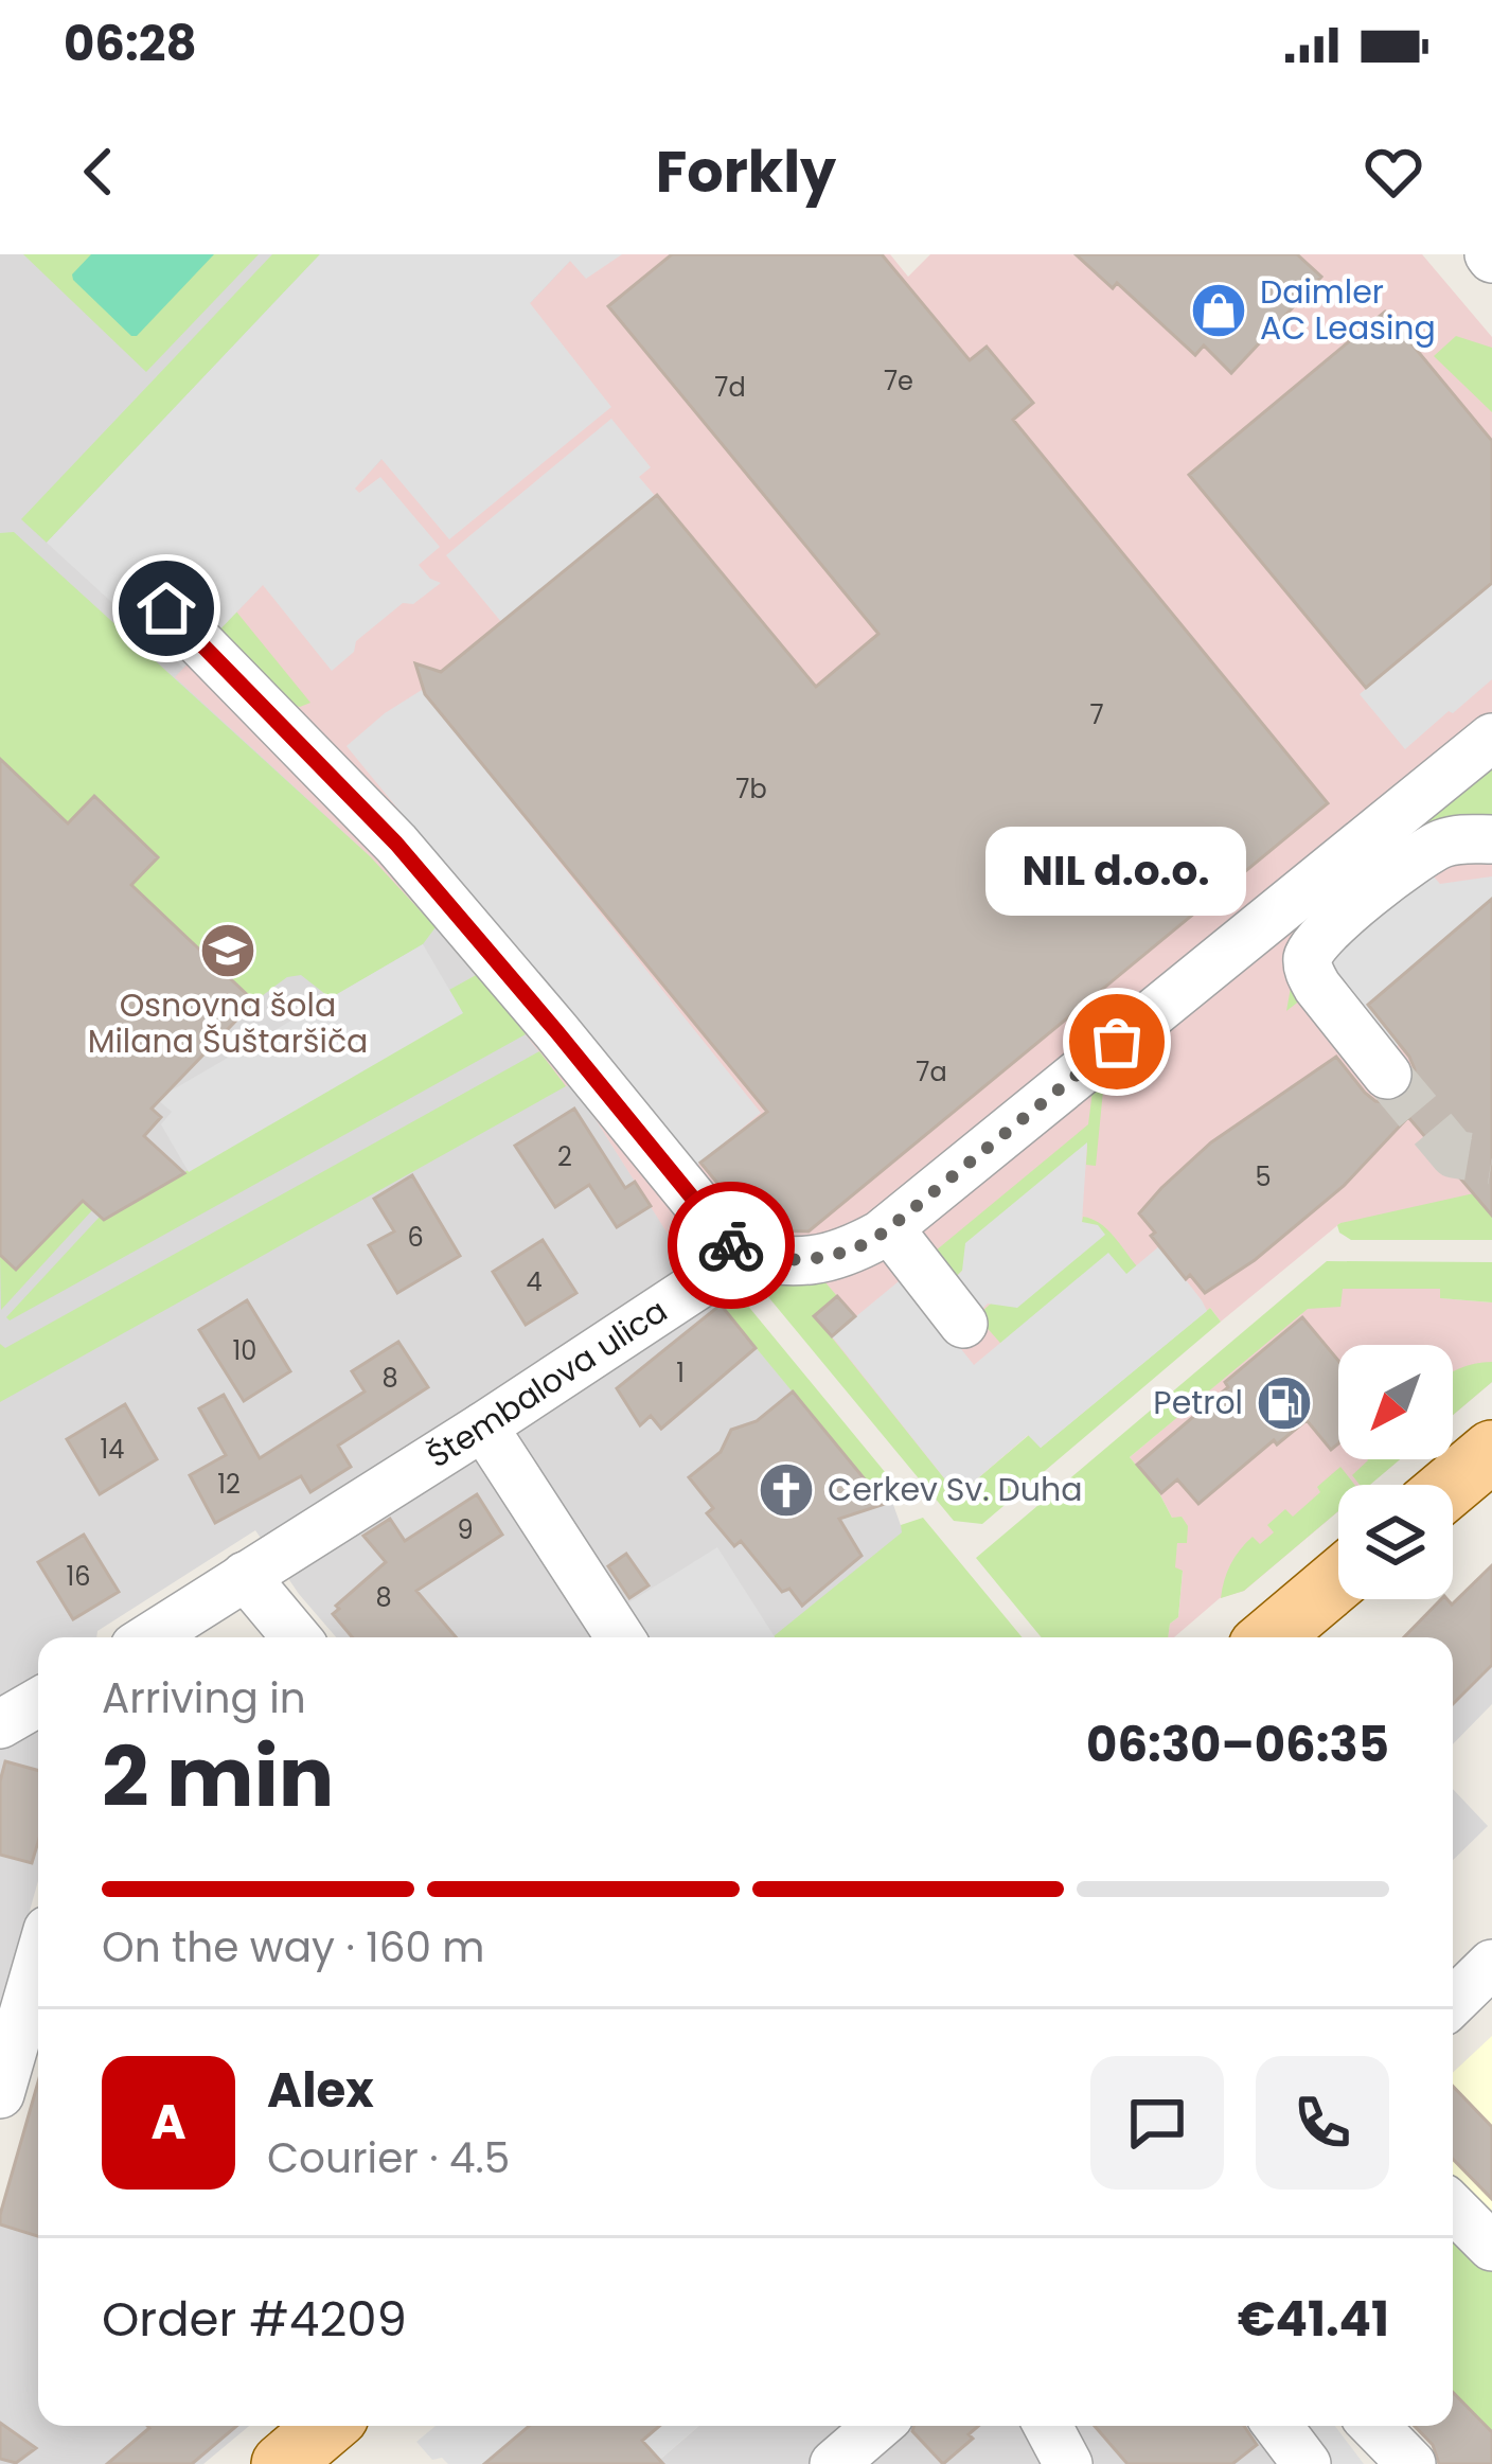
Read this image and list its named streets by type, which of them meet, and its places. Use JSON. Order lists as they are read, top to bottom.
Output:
{
  "streets": {
    "street": ["Štembalova ulica"]
  },
  "places": {
    "shop": ["Daimler AC Leasing"],
    "school or university": ["Osnovna šola Milana Šuštaršiča"],
    "other": ["NIL d.o.o."],
    "fuel station": ["Petrol"],
    "church": ["Cerkev Sv. Duha"]
  },
  "house_numbers": [
    "7e",
    "7d",
    "7",
    "7b",
    "7a",
    "2",
    "5",
    "6",
    "4",
    "10",
    "1",
    "8",
    "14",
    "12",
    "9",
    "16",
    "8"
  ],
  "north": "bottom left",
  "page": {
    "status": "06:28",
    "header": "Forkly",
    "bubble": "NIL d.o.o.",
    "heading": ["2 min", "Arriving in", "06:30–06:35"],
    "panel": [
      "Alex",
      "Courier · 4.5",
      "Order #4209",
      "€41.41"
    ],
    "bar": "On the way · 160 m",
    "round": "A"
  }
}
